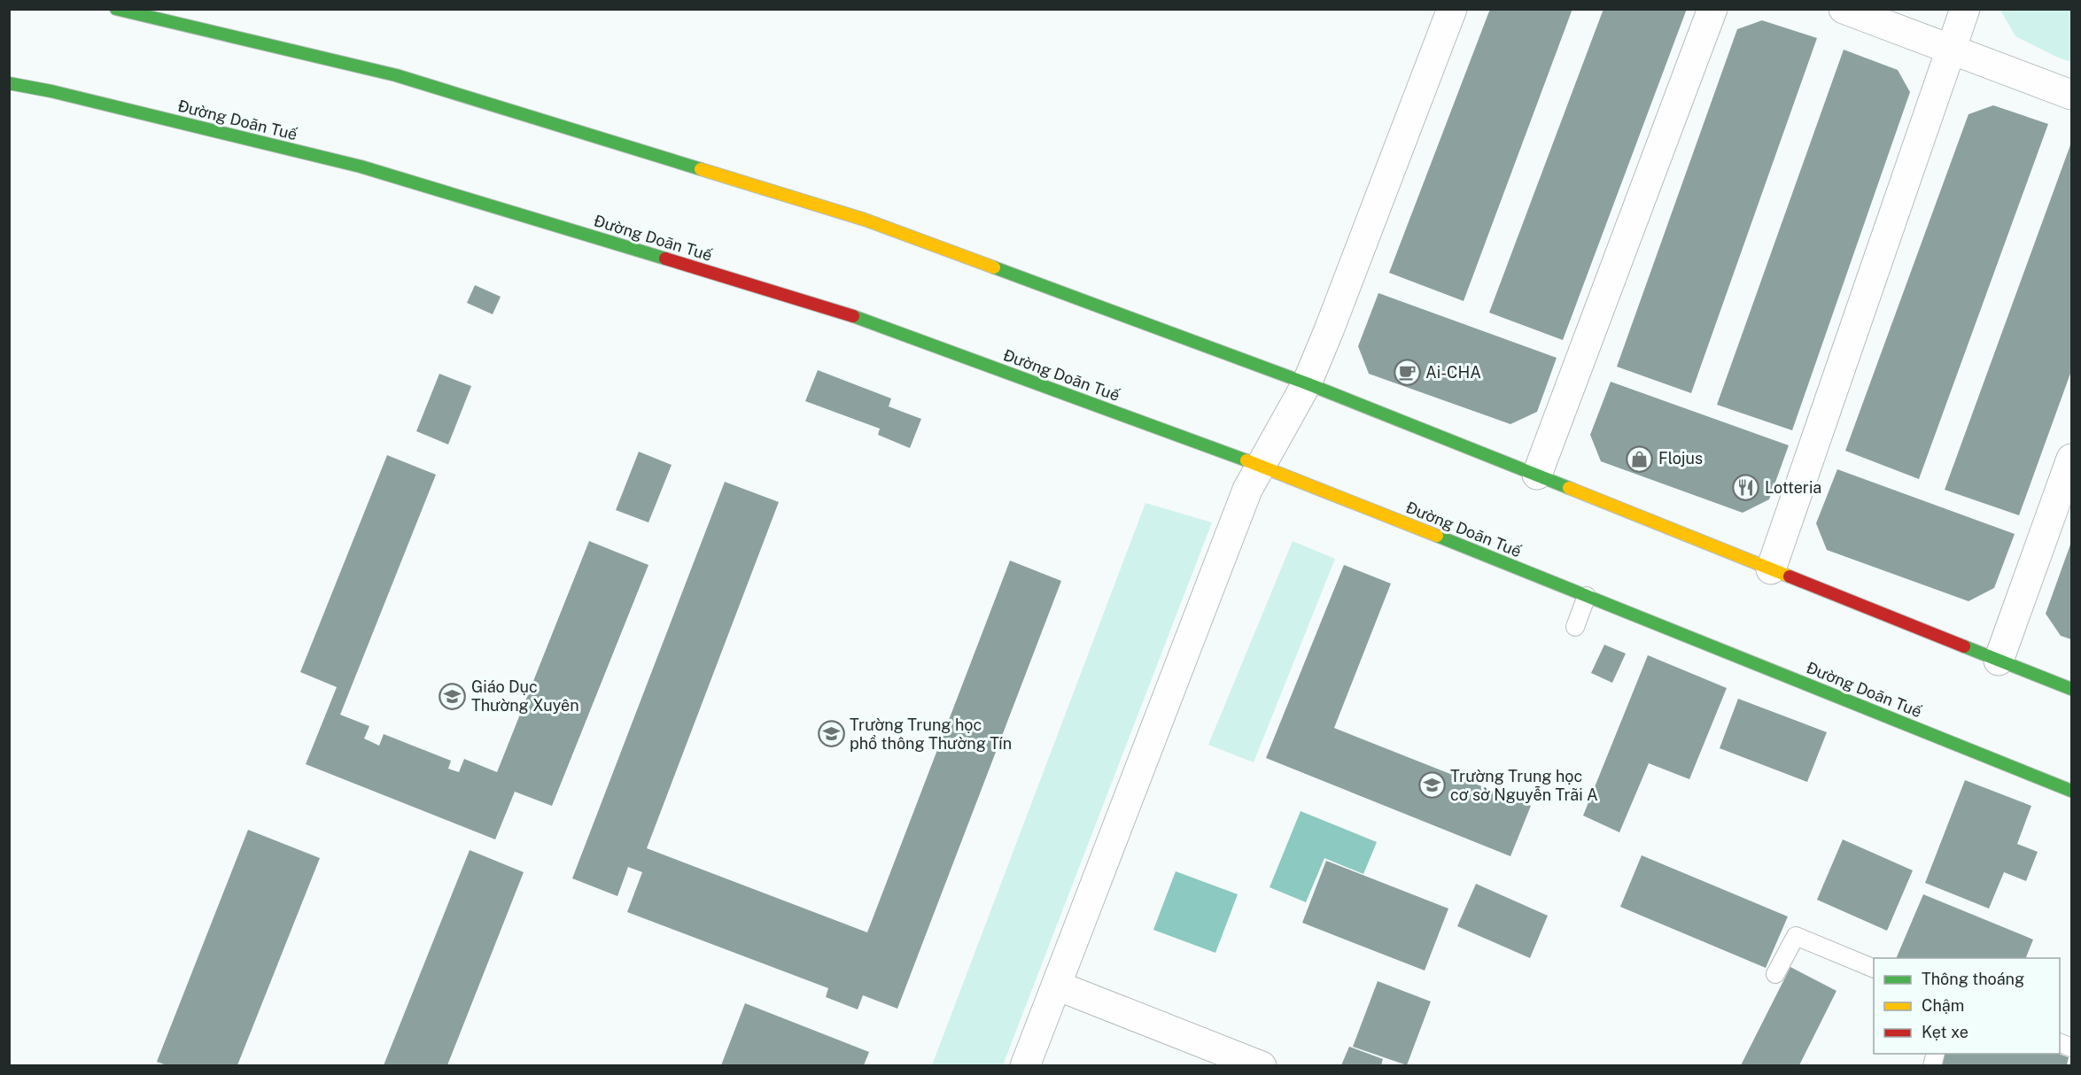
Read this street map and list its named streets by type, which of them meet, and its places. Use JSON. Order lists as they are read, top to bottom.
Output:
{
  "streets": {
    "street": ["Đường Doãn Tuế"]
  },
  "places": {
    "cafe": ["Ai-CHA"],
    "shop": ["Flojus"],
    "restaurant": ["Lotteria"],
    "school or university": ["Giáo Dục Thường Xuyên", "Trường Trung học phổ thông Thường Tín", "Trường Trung học cơ sở Nguyễn Trãi A"]
  },
  "legend": ["Thông thoáng", "Chậm", "Kẹt xe"]
}
